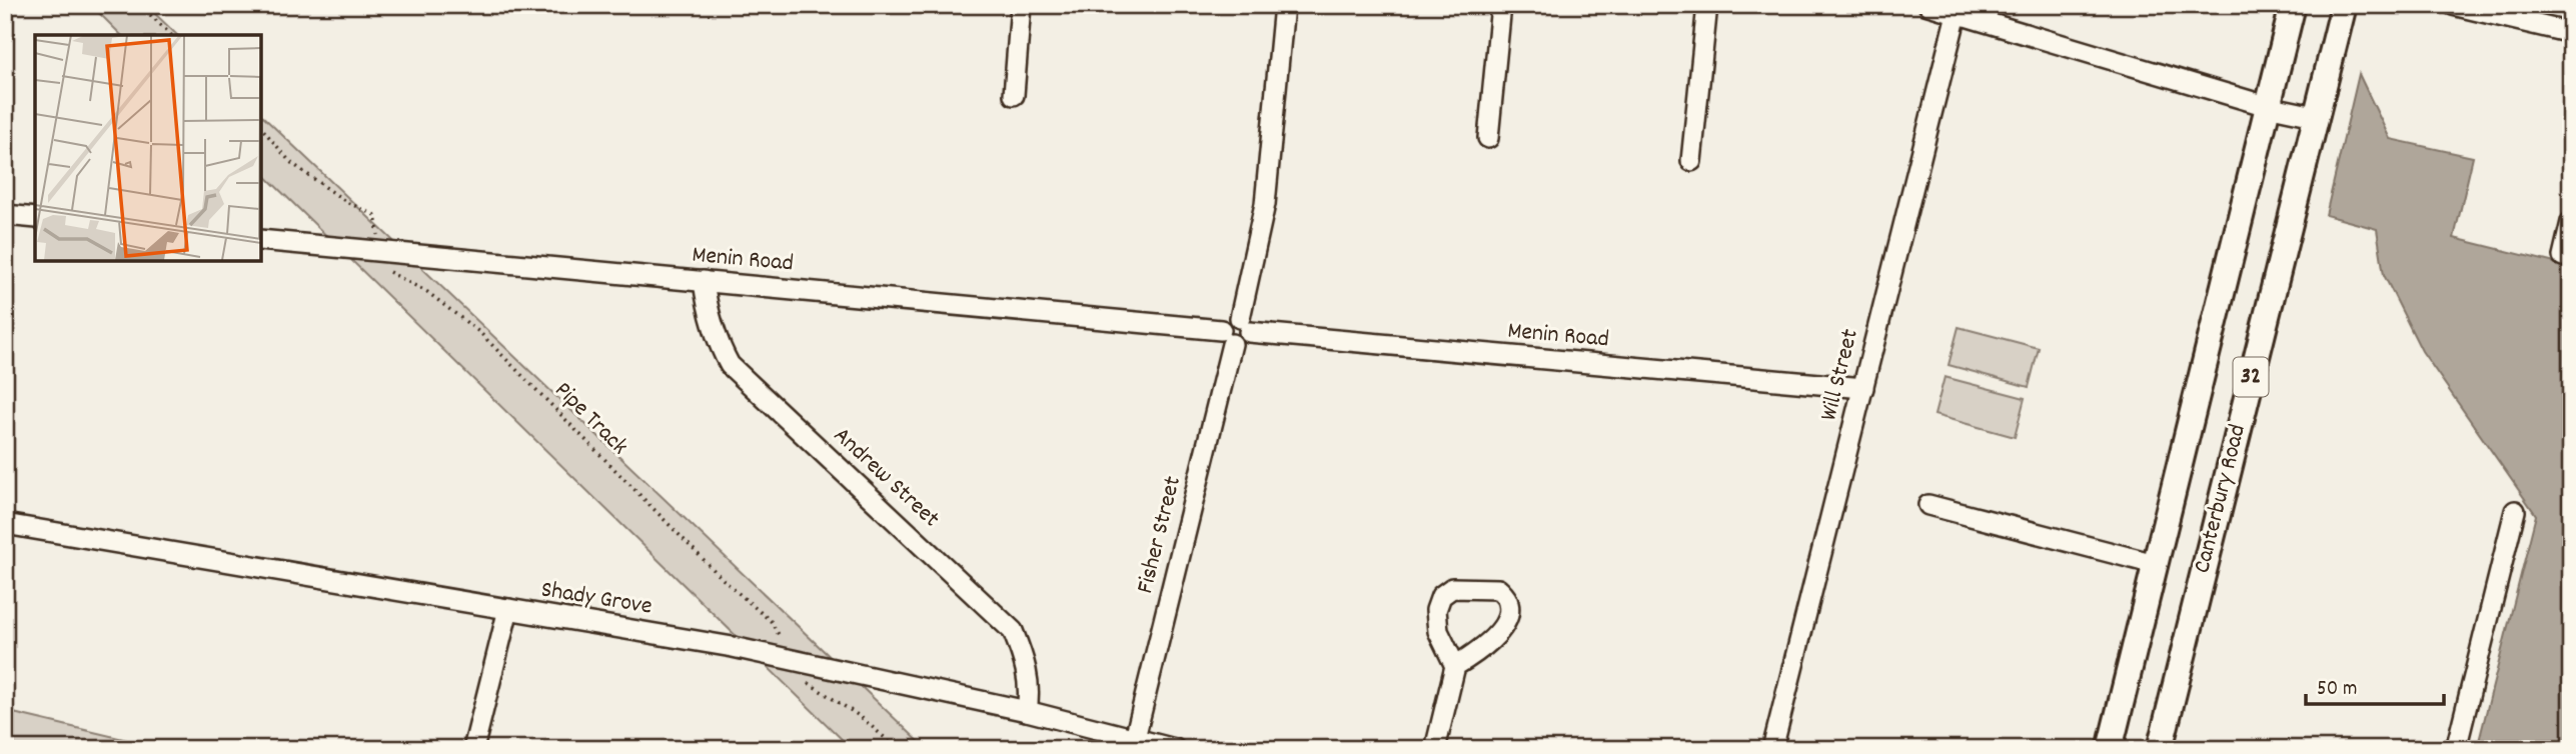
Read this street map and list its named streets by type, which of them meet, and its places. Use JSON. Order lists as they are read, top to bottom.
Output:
{
  "streets": {
    "main road": ["32", "Canterbury Road"],
    "street": [
      "Menin Road",
      "Will Street",
      "Andrew Street",
      "Fisher Street",
      "Shady Grove"
    ],
    "path": ["Pipe Track"]
  },
  "crossings": [
    ["Menin Road", "Will Street"],
    ["Menin Road", "Pipe Track"],
    ["Menin Road", "Andrew Street"],
    ["Menin Road", "Fisher Street"],
    ["Pipe Track", "Shady Grove"],
    ["Andrew Street", "Shady Grove"],
    ["Fisher Street", "Shady Grove"]
  ],
  "scale_bar": "50 m"
}
